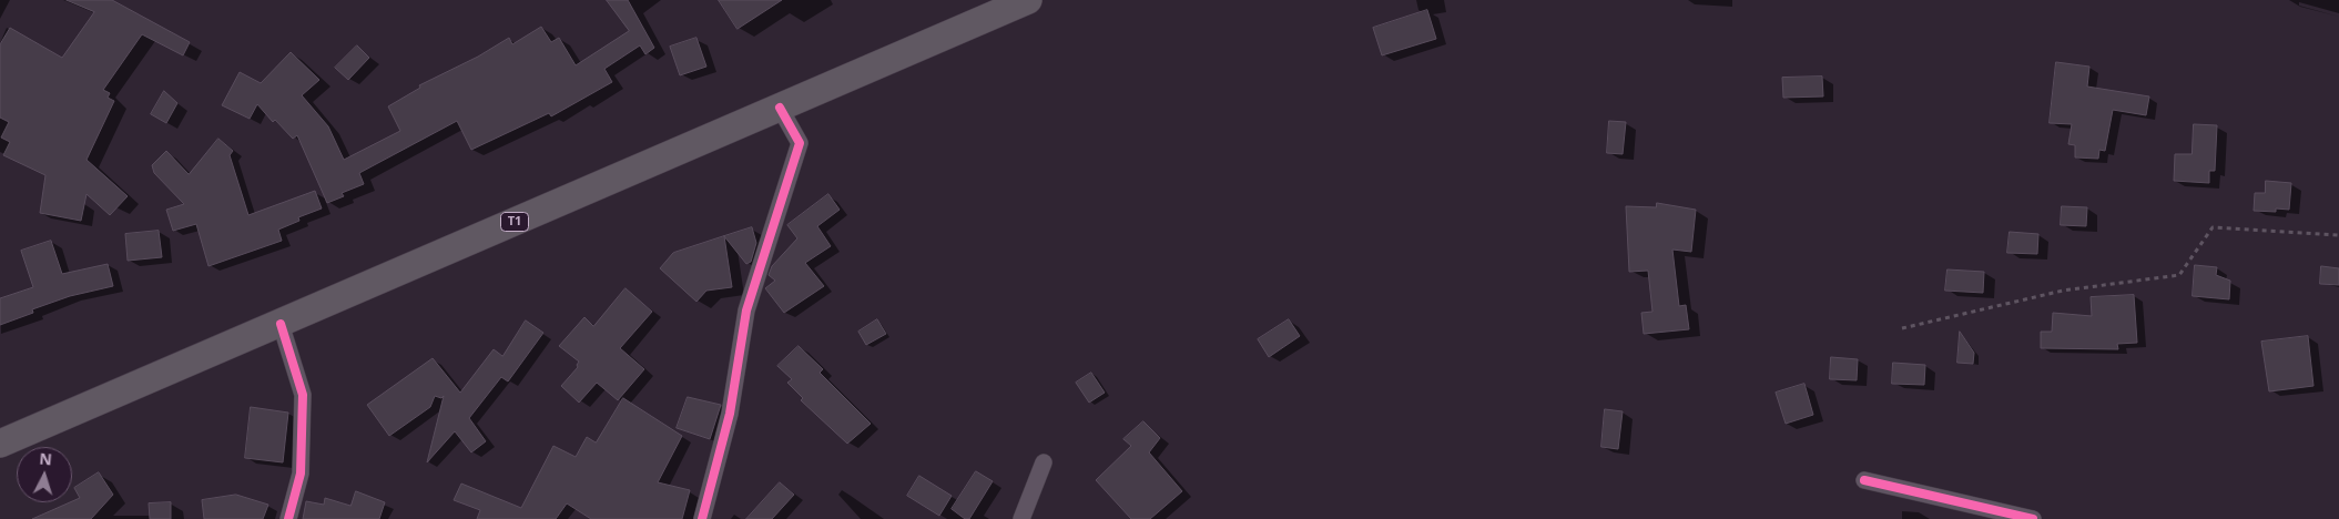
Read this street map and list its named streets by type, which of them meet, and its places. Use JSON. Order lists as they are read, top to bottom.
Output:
{
  "streets": {
    "highway": ["T1"]
  },
  "north": "top"
}
